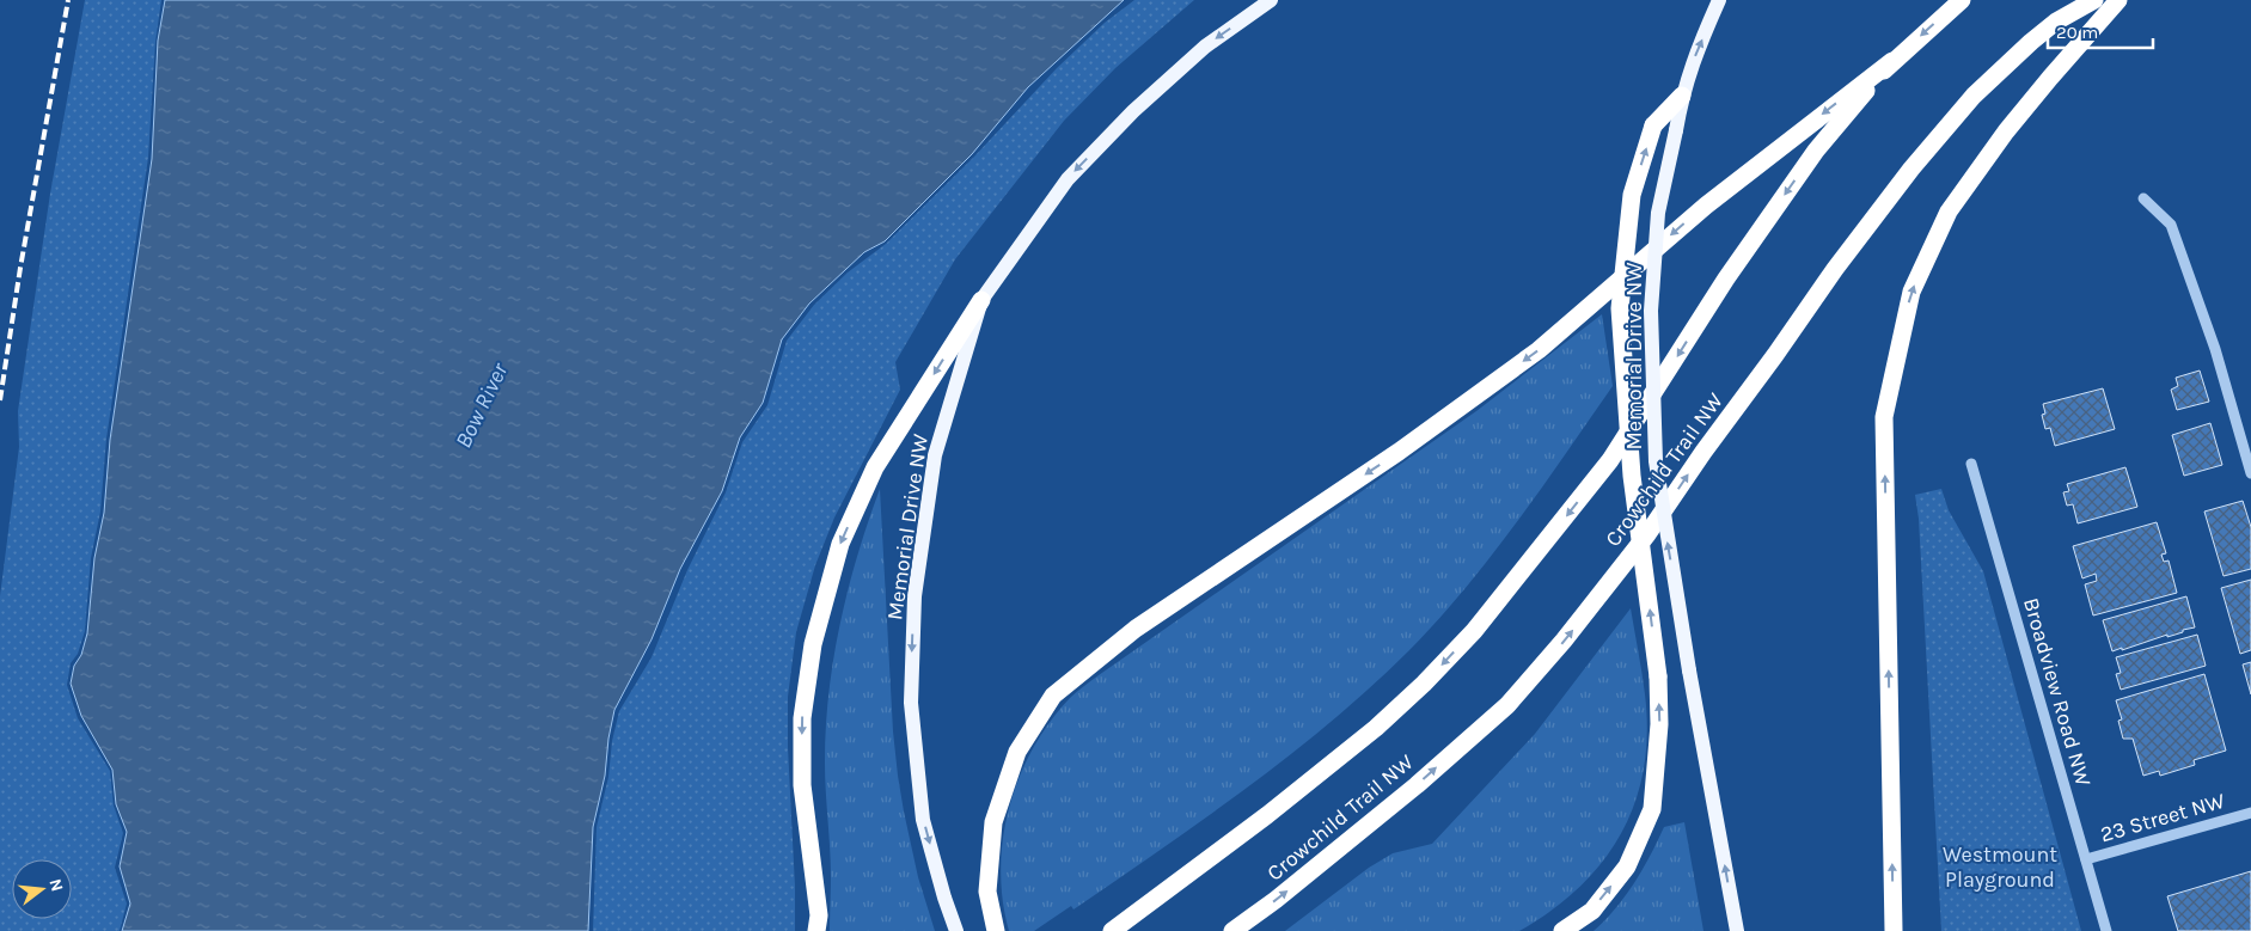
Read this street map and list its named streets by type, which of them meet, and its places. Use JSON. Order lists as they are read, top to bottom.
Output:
{
  "streets": {
    "highway": ["Crowchild Trail NW"],
    "main road": ["Memorial Drive NW"],
    "street": ["Broadview Road NW", "23 Street NW"]
  },
  "crossings": [
    ["Broadview Road NW", "23 Street NW"]
  ],
  "water": ["Bow River"],
  "parks": ["Westmount Playground"],
  "scale_bar": "20 m",
  "north": "right"
}
